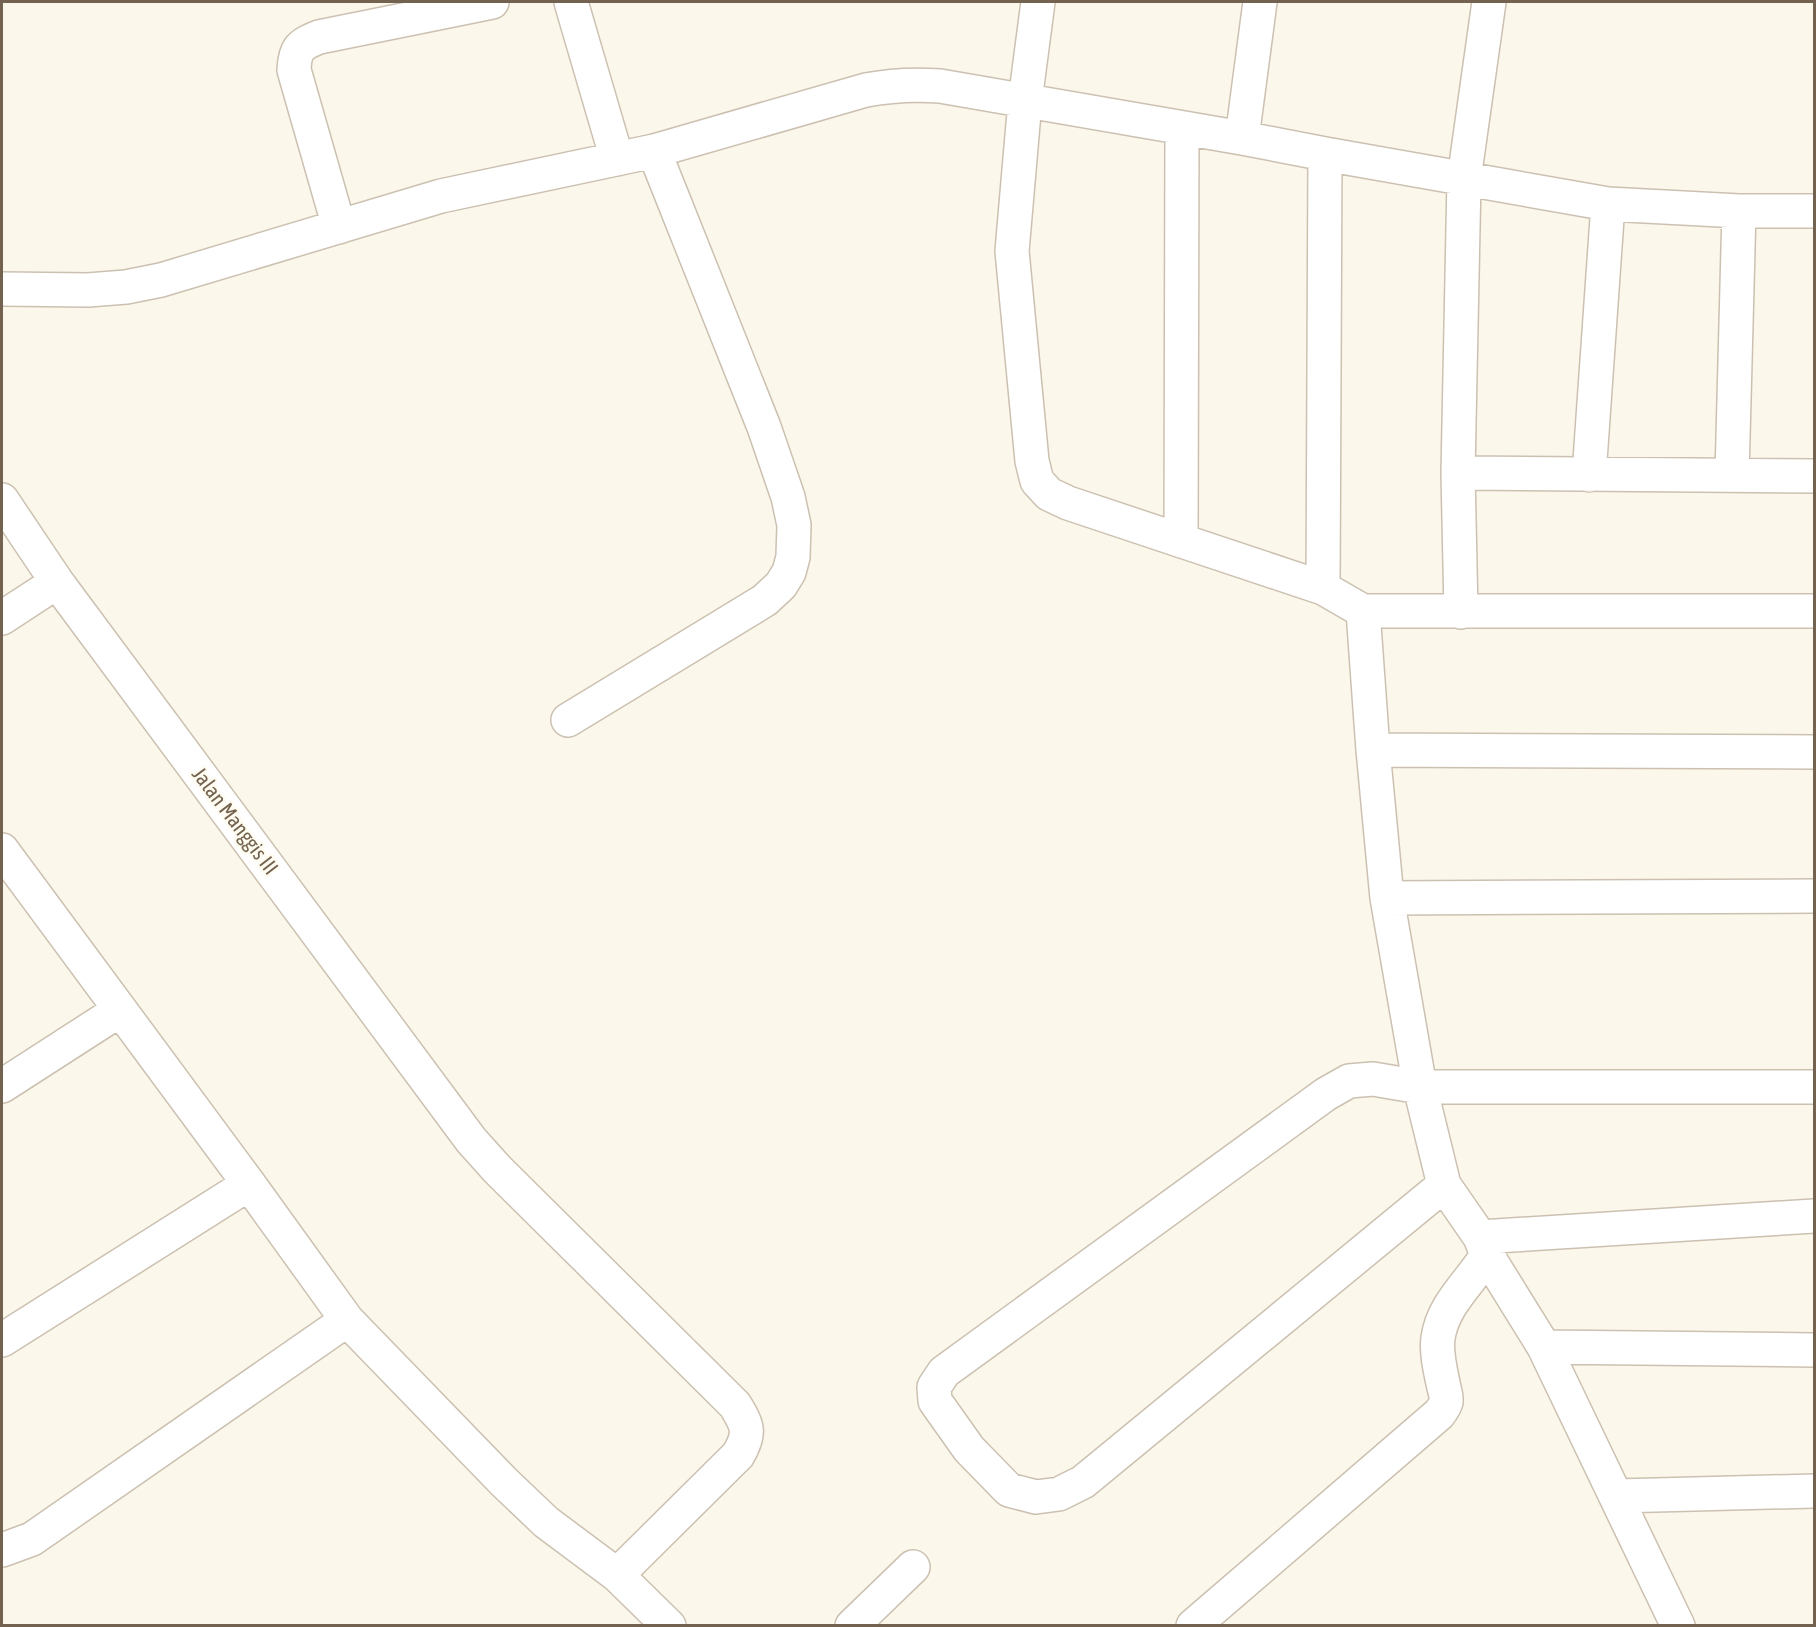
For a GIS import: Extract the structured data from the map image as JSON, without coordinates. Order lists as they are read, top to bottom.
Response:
{
  "streets": {
    "street": ["Jalan Manggis III"]
  }
}
